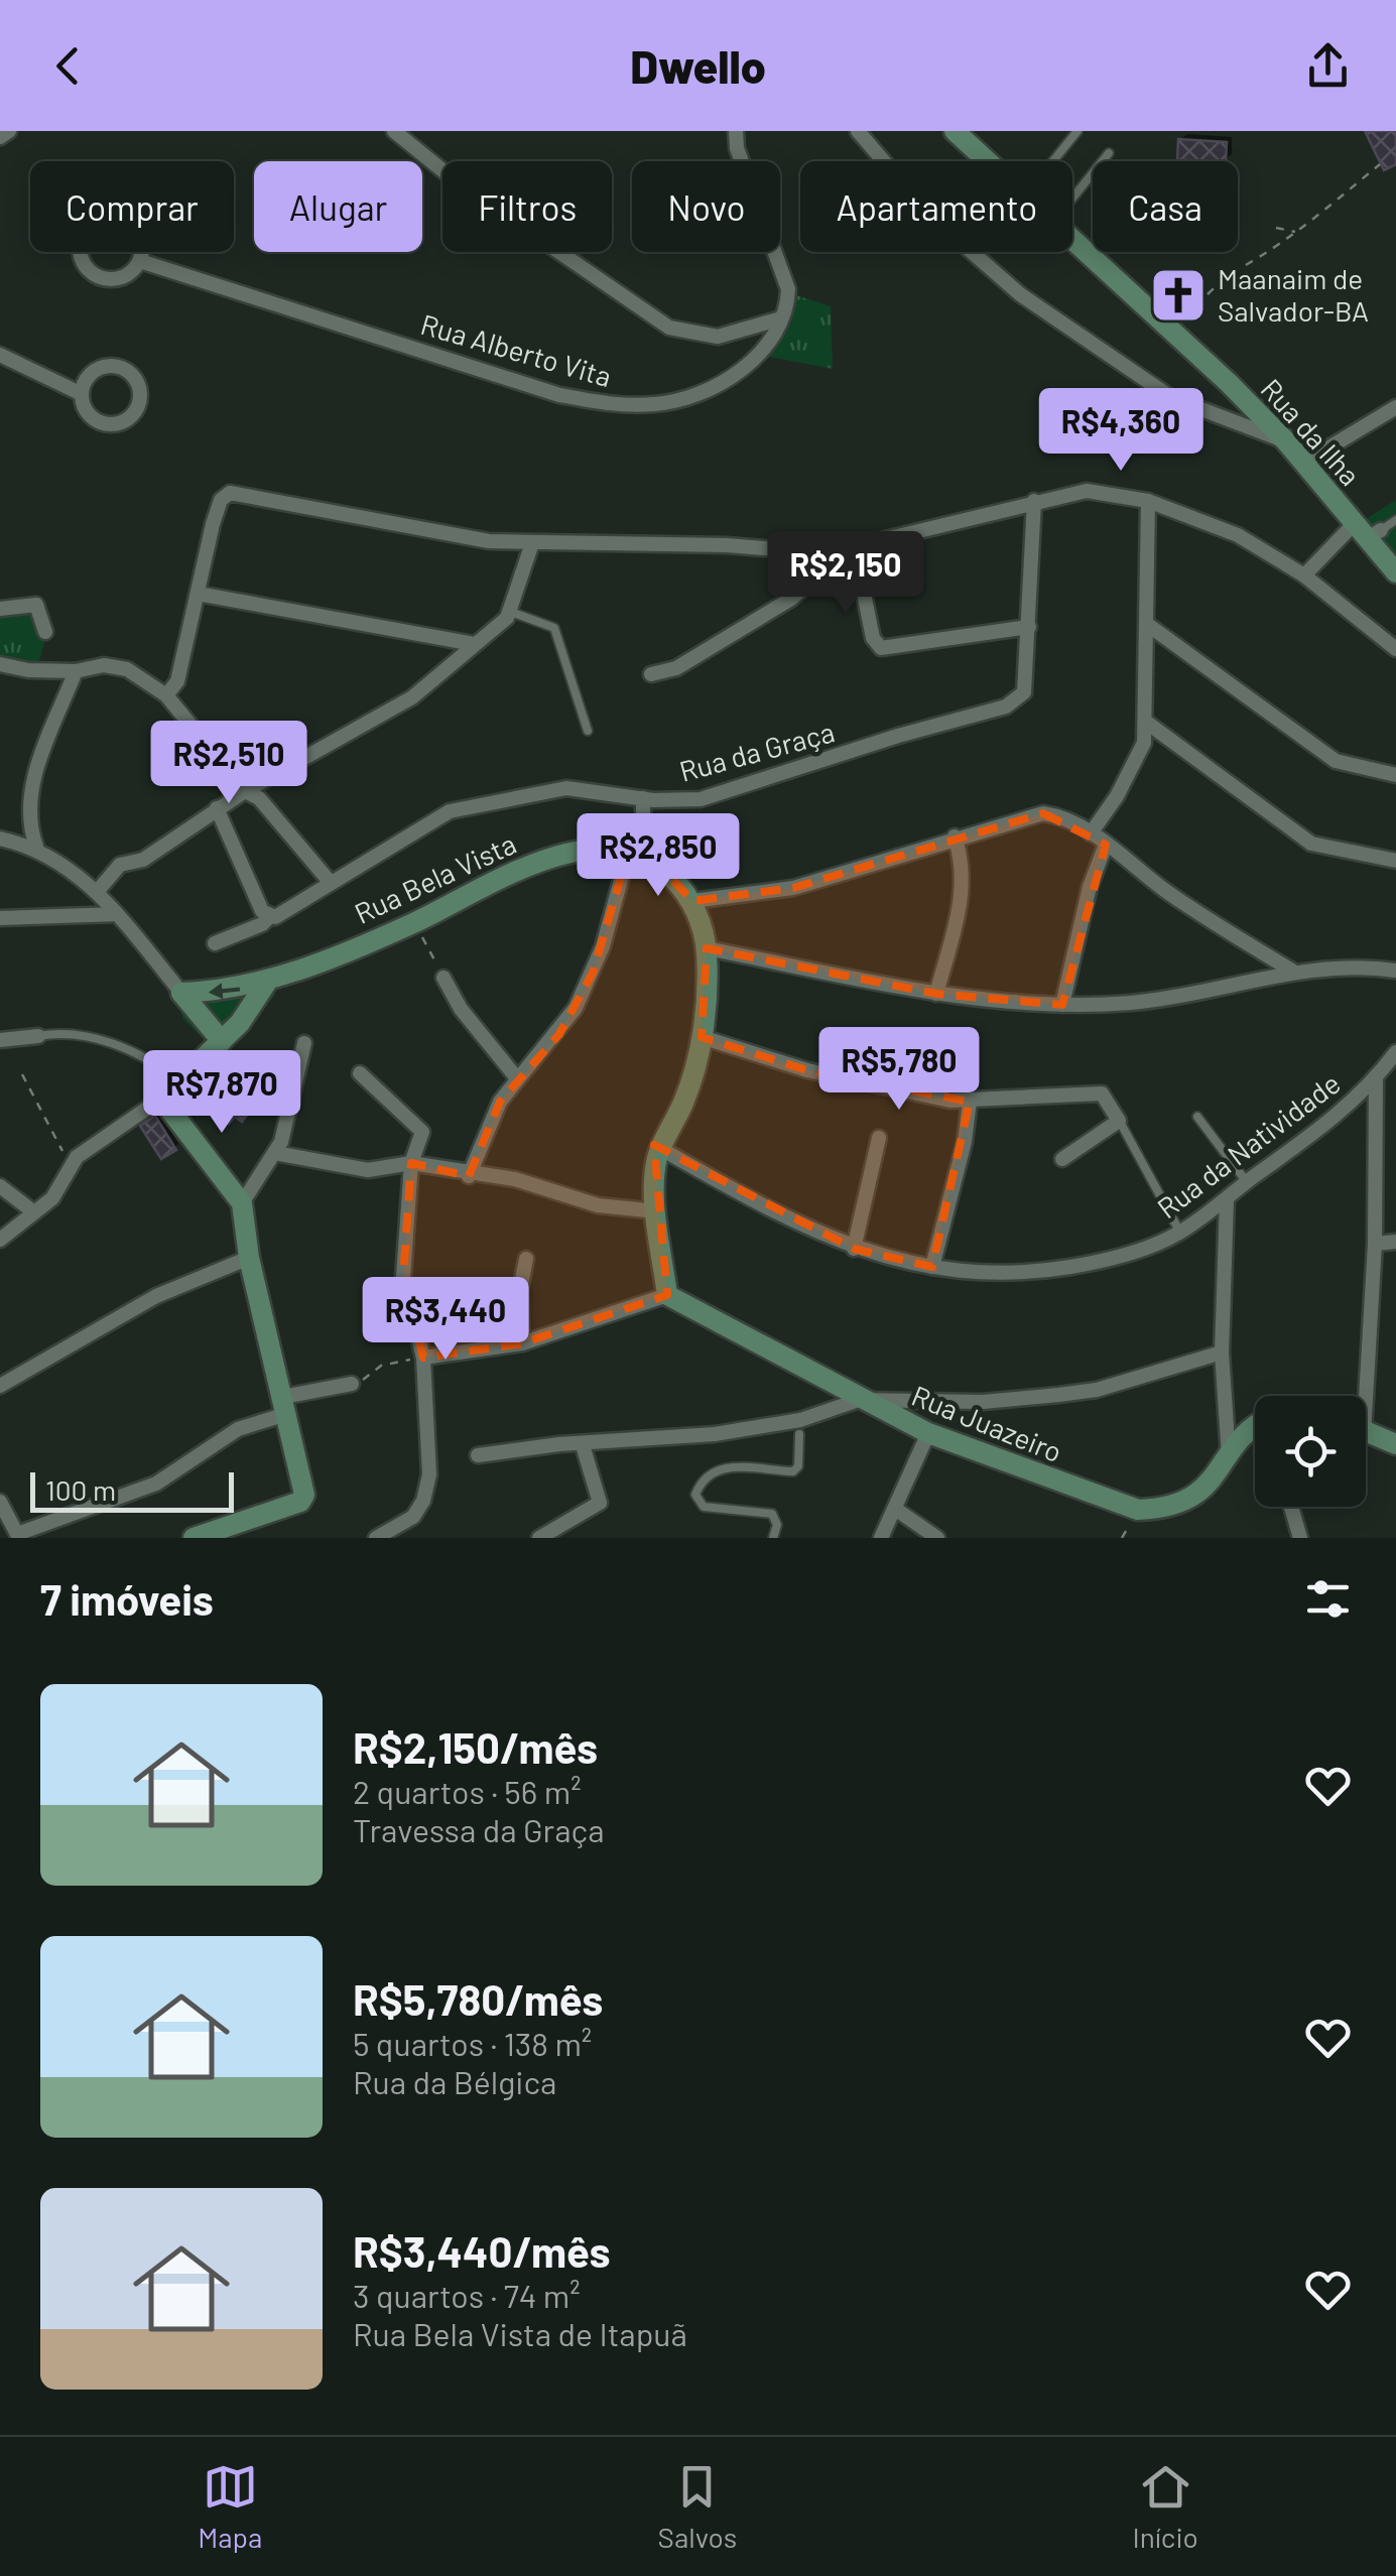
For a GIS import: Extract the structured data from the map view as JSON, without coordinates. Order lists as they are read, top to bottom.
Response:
{
  "streets": {
    "main road": ["Rua da Ilha", "Rua Bela Vista", "Rua Juazeiro"],
    "street": ["Rua Alberto Vita", "Rua da Graça", "Rua da Natividade"]
  },
  "places": {
    "church": ["Maanaim de Salvador-BA"]
  },
  "scale_bar": "100 m",
  "page": {
    "header": "Dwello",
    "chip": [
      "Comprar",
      "Alugar",
      "Filtros",
      "Novo",
      "Apartamento",
      "Casa"
    ],
    "price": [
      "R$4,360",
      "R$2,150",
      "R$2,510",
      "R$2,850",
      "R$5,780",
      "R$7,870",
      "R$3,440"
    ],
    "scale": "100 m",
    "heading": "7 imóveis",
    "list": [
      {
        "name": "R$2,150/mês",
        "note": "2 quartos · 56 m² · Travessa da Graça"
      },
      {
        "name": "R$5,780/mês",
        "note": "5 quartos · 138 m² · Rua da Bélgica"
      },
      {
        "name": "R$3,440/mês",
        "note": "3 quartos · 74 m² · Rua Bela Vista de Itapuã"
      }
    ],
    "tabs": ["Mapa", "Salvos", "Início"]
  }
}
